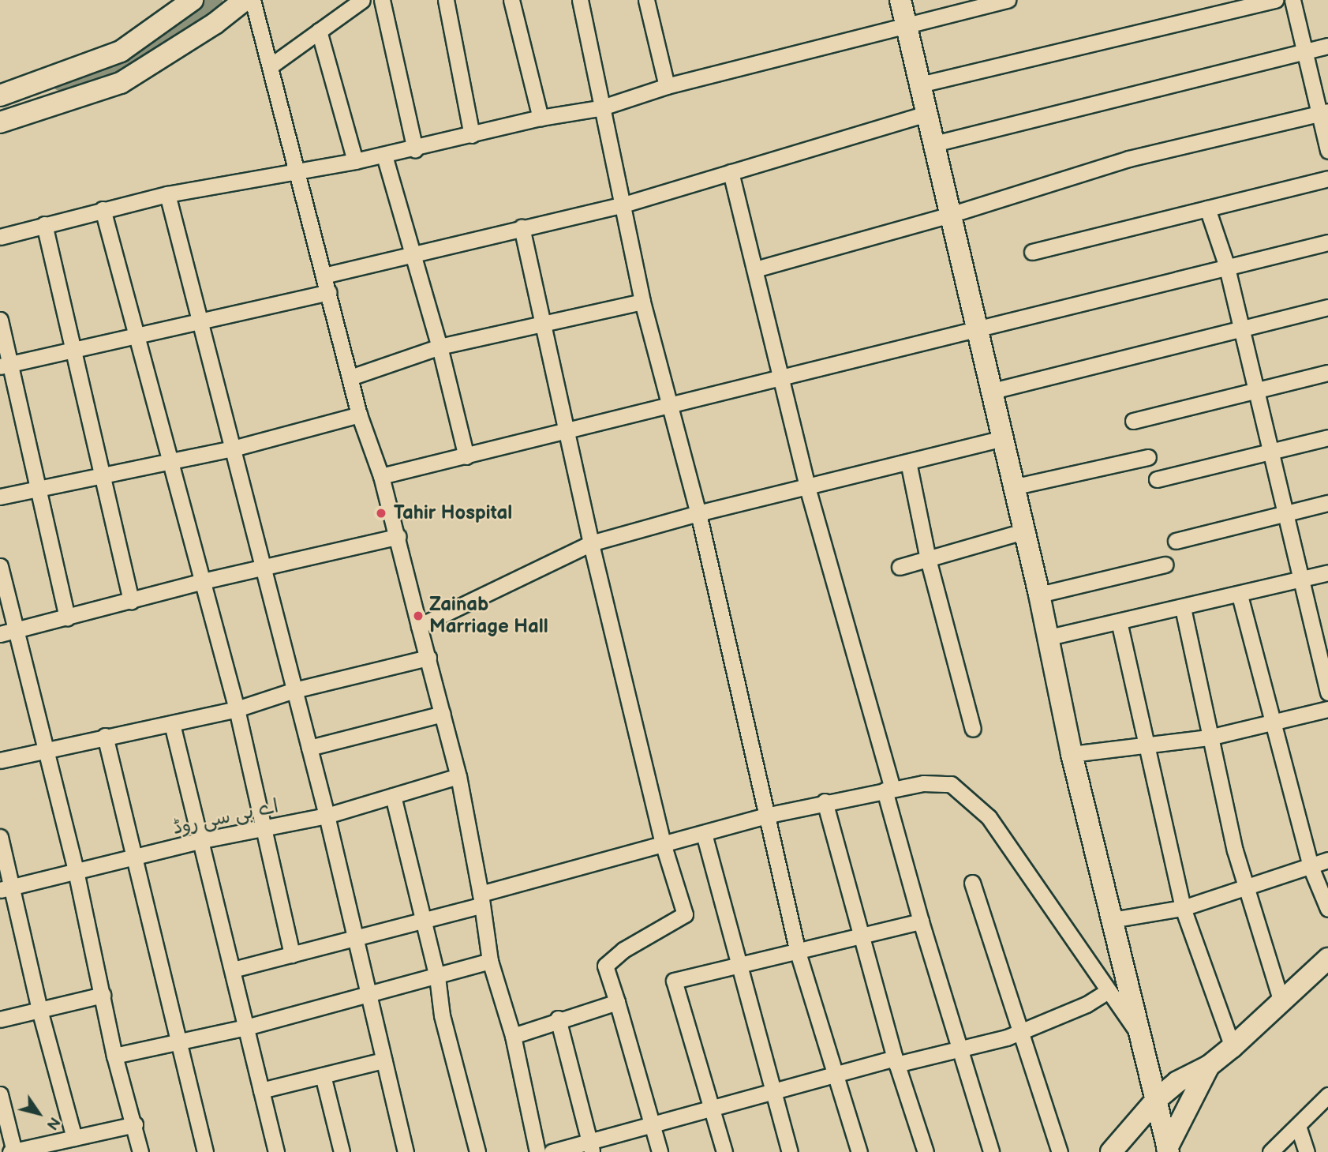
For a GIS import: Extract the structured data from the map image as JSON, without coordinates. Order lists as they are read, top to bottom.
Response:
{
  "streets": {
    "street": ["اے بی سی روڈ"]
  },
  "places": ["Tahir Hospital", "Zainab Marriage Hall"],
  "north": "bottom right"
}
